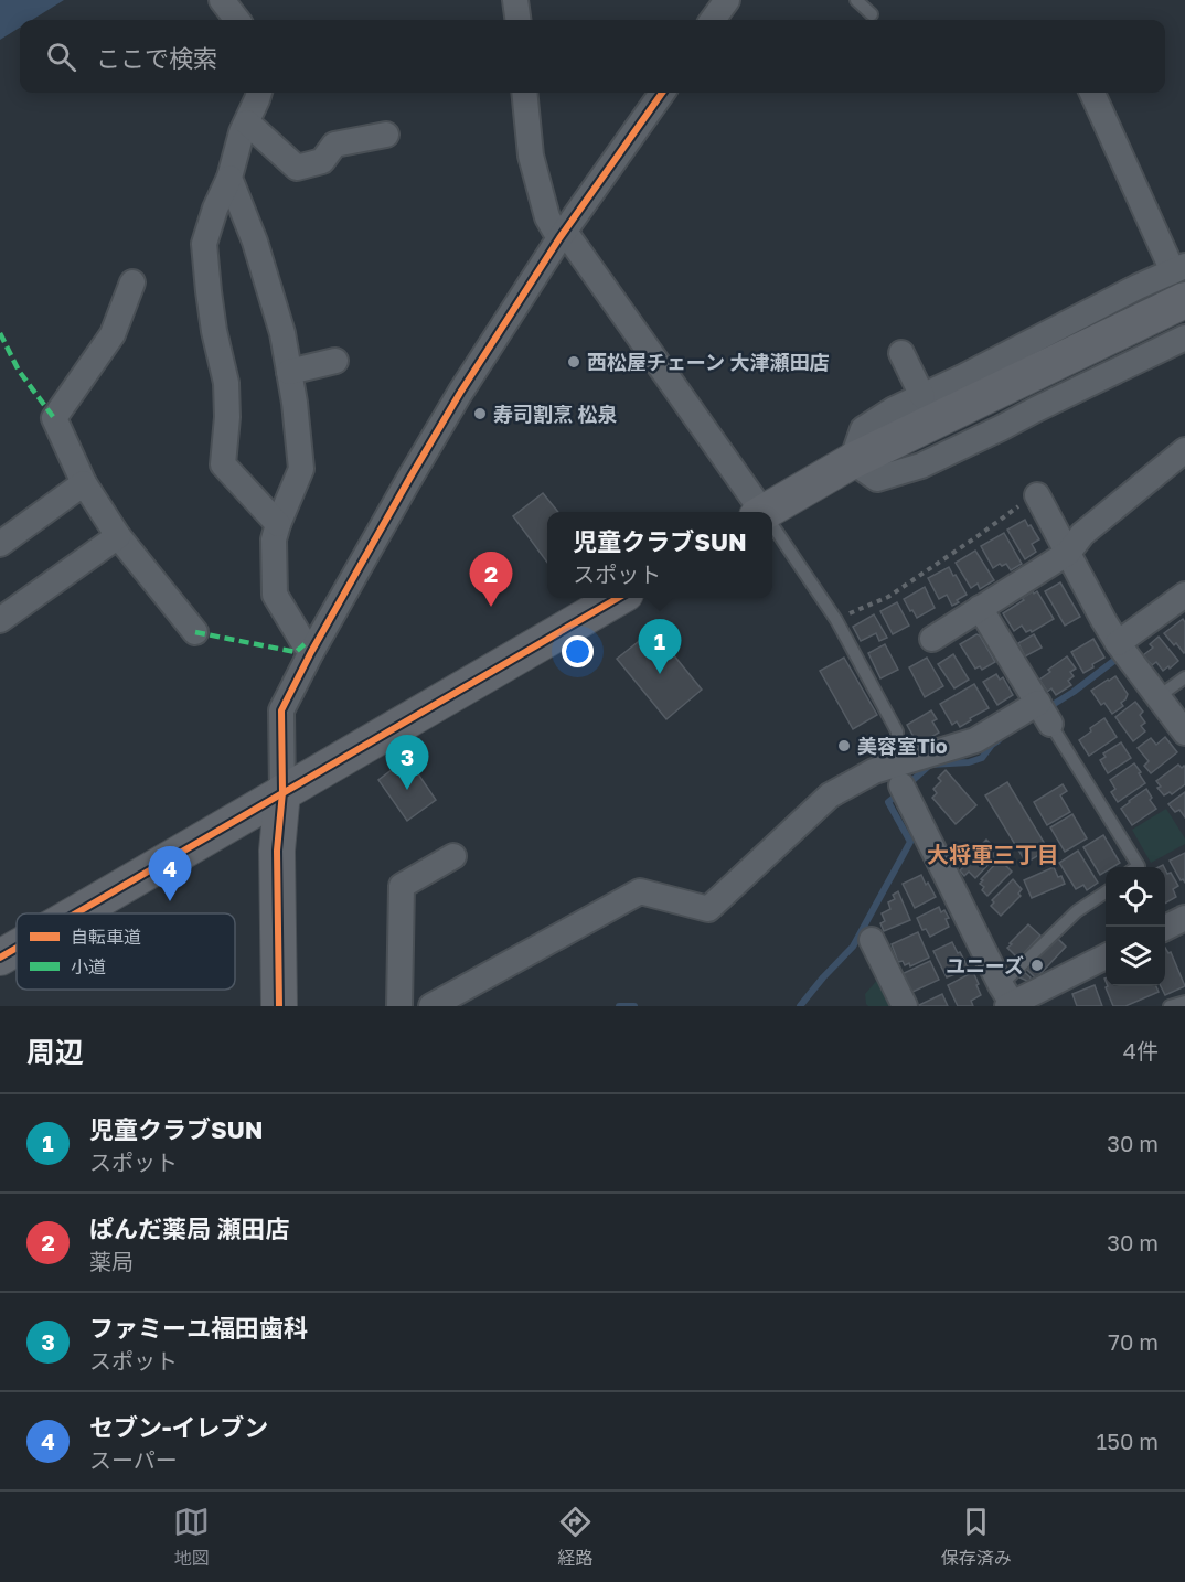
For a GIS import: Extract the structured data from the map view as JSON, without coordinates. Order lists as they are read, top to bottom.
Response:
{
  "districts": ["大将軍三丁目"],
  "places": [
    "西松屋チェーン 大津瀬田店",
    "寿司割烹 松泉",
    "美容室Tio",
    "ユニーズ"
  ],
  "legend": ["自転車道", "小道"],
  "page": {
    "search": "ここで検索",
    "popup": ["児童クラブSUN", "スポット"],
    "pins": [
      "2",
      "1",
      "3",
      "4"
    ],
    "heading": ["周辺", "4件"],
    "list": [
      {
        "mark": "1",
        "name": "児童クラブSUN",
        "note": "スポット",
        "value": "30 m"
      },
      {
        "mark": "2",
        "name": "ぱんだ薬局 瀬田店",
        "note": "薬局",
        "value": "30 m"
      },
      {
        "mark": "3",
        "name": "ファミーユ福田歯科",
        "note": "スポット",
        "value": "70 m"
      },
      {
        "mark": "4",
        "name": "セブン-イレブン",
        "note": "スーパー",
        "value": "150 m"
      }
    ],
    "nav": ["地図", "経路", "保存済み"]
  }
}
